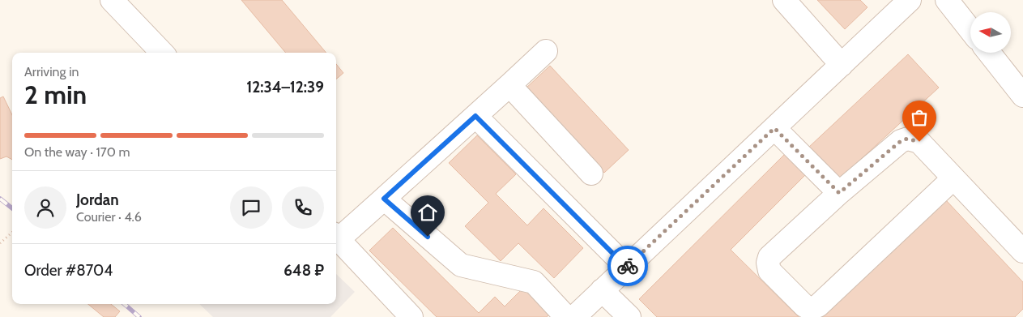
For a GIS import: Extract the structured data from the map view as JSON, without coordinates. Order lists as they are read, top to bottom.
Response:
{
  "north": "left",
  "page": {
    "heading": ["2 min", "Arriving in", "12:34–12:39"],
    "panel": [
      "Jordan",
      "Courier · 4.6",
      "Order #8704",
      "648 ₽"
    ],
    "bar": "On the way · 170 m"
  }
}
